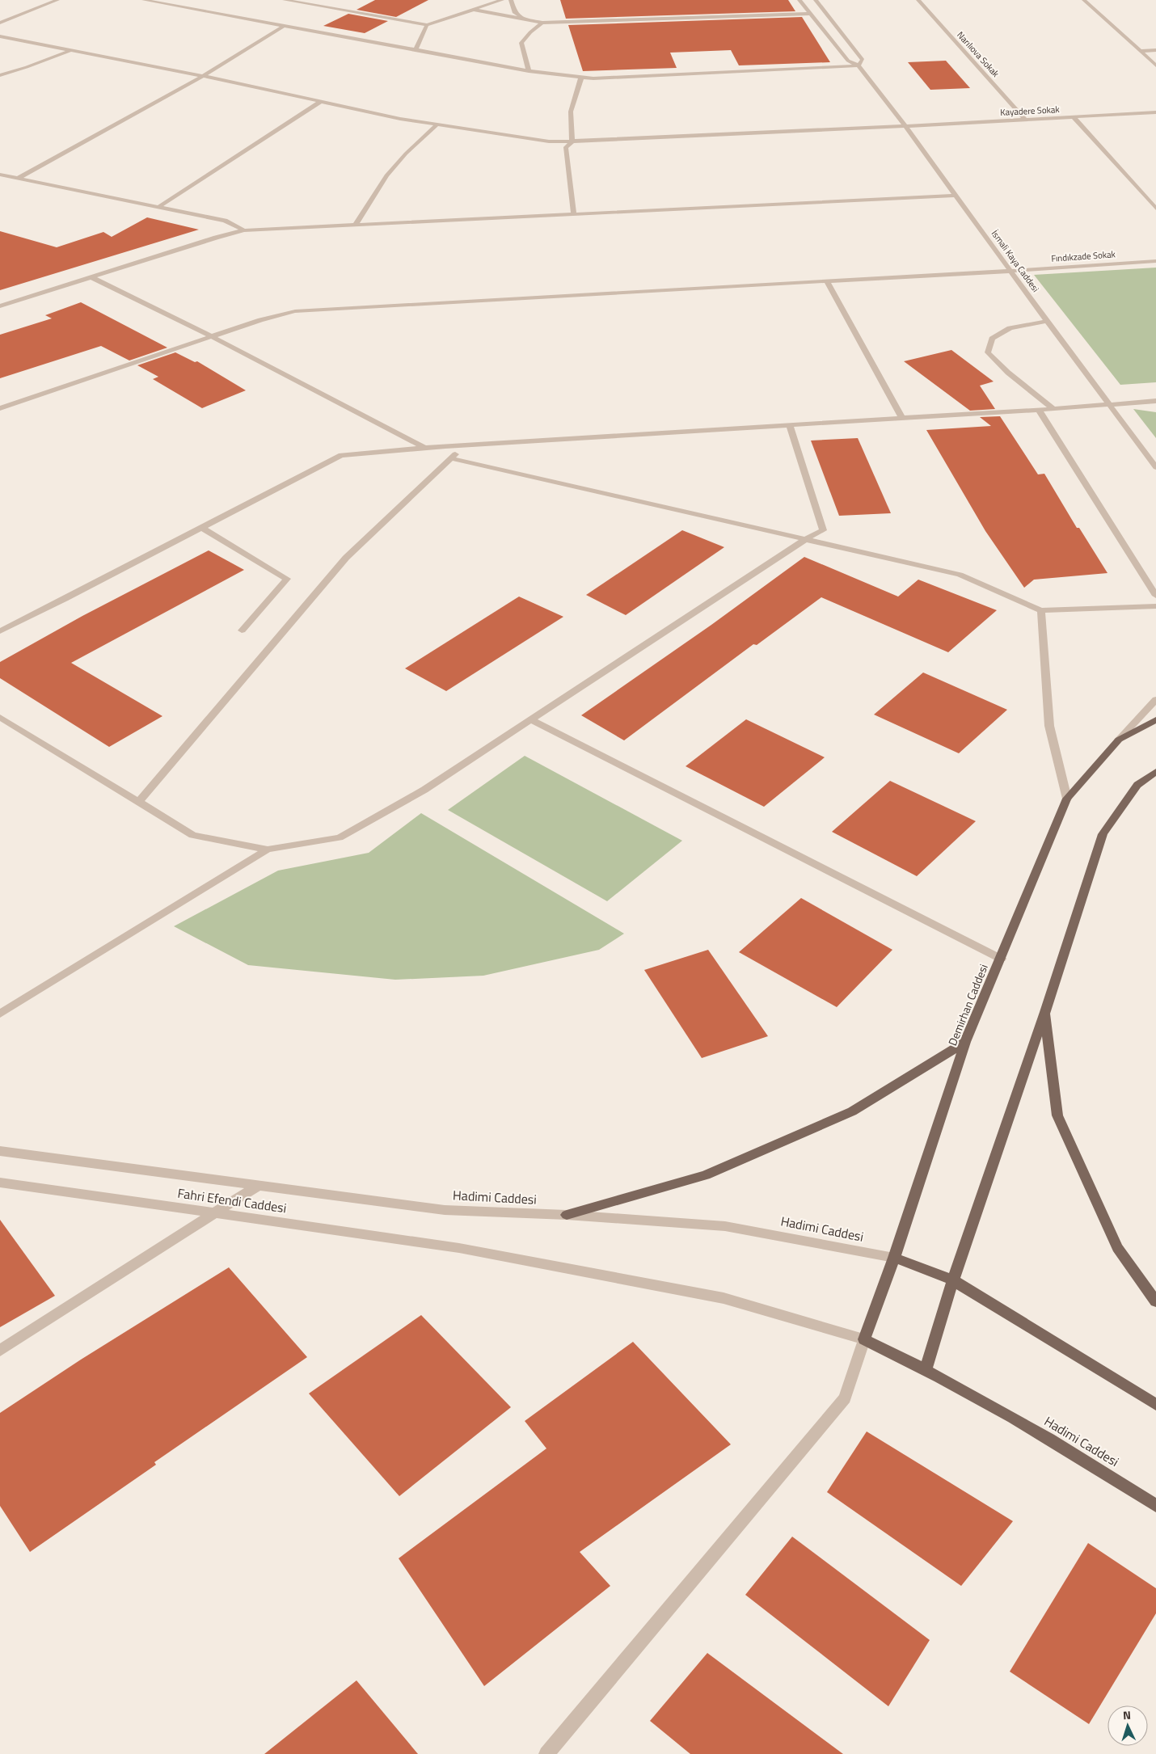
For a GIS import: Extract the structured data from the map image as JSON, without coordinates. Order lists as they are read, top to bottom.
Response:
{
  "streets": {
    "main road": ["Demirhan Caddesi", "Hadimi Caddesi"],
    "street": [
      "Narılıova Sokak",
      "Kayadere Sokak",
      "Fındıkzade Sokak",
      "İsmali Kaya Caddesi",
      "Fahri Efendi Caddesi"
    ]
  },
  "crossings": [
    ["Narılıova Sokak", "Kayadere Sokak"],
    ["Kayadere Sokak", "İsmali Kaya Caddesi"],
    ["Fındıkzade Sokak", "İsmali Kaya Caddesi"],
    ["Demirhan Caddesi", "Hadimi Caddesi"],
    ["Hadimi Caddesi", "Fahri Efendi Caddesi"]
  ],
  "north": "top"
}
